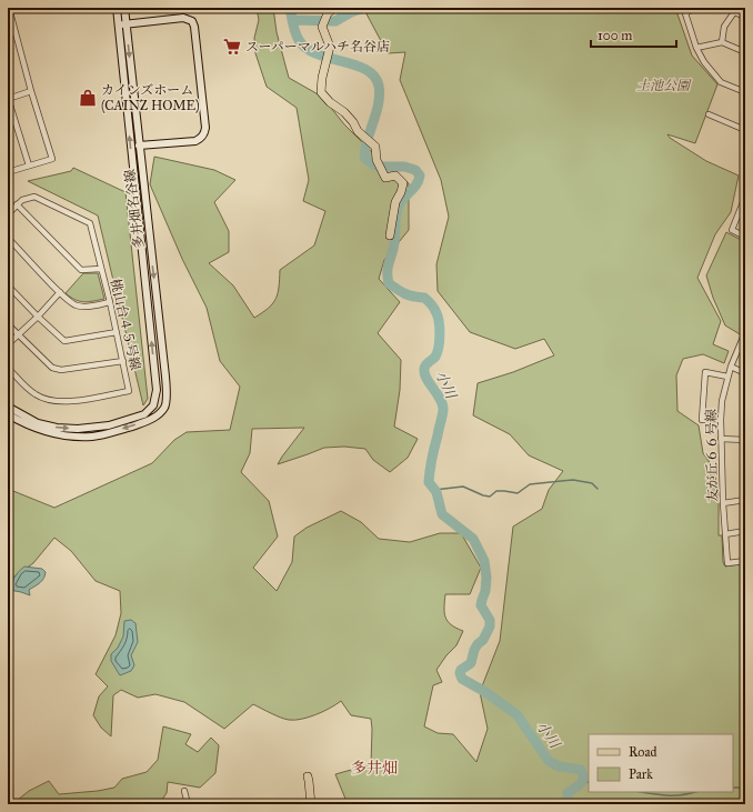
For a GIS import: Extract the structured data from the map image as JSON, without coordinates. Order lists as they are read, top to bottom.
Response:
{
  "streets": {
    "street": ["多井畑名谷線", "桃山台４５号線", "友が丘６６号線"]
  },
  "districts": ["多井畑"],
  "water": ["小川"],
  "parks": ["土池公園"],
  "places": {
    "supermarket": ["スーパーマルハチ名谷店"],
    "shop": ["カインズホーム (CAINZ HOME)"]
  },
  "legend": ["Road", "Park"],
  "scale_bar": "100 m"
}
